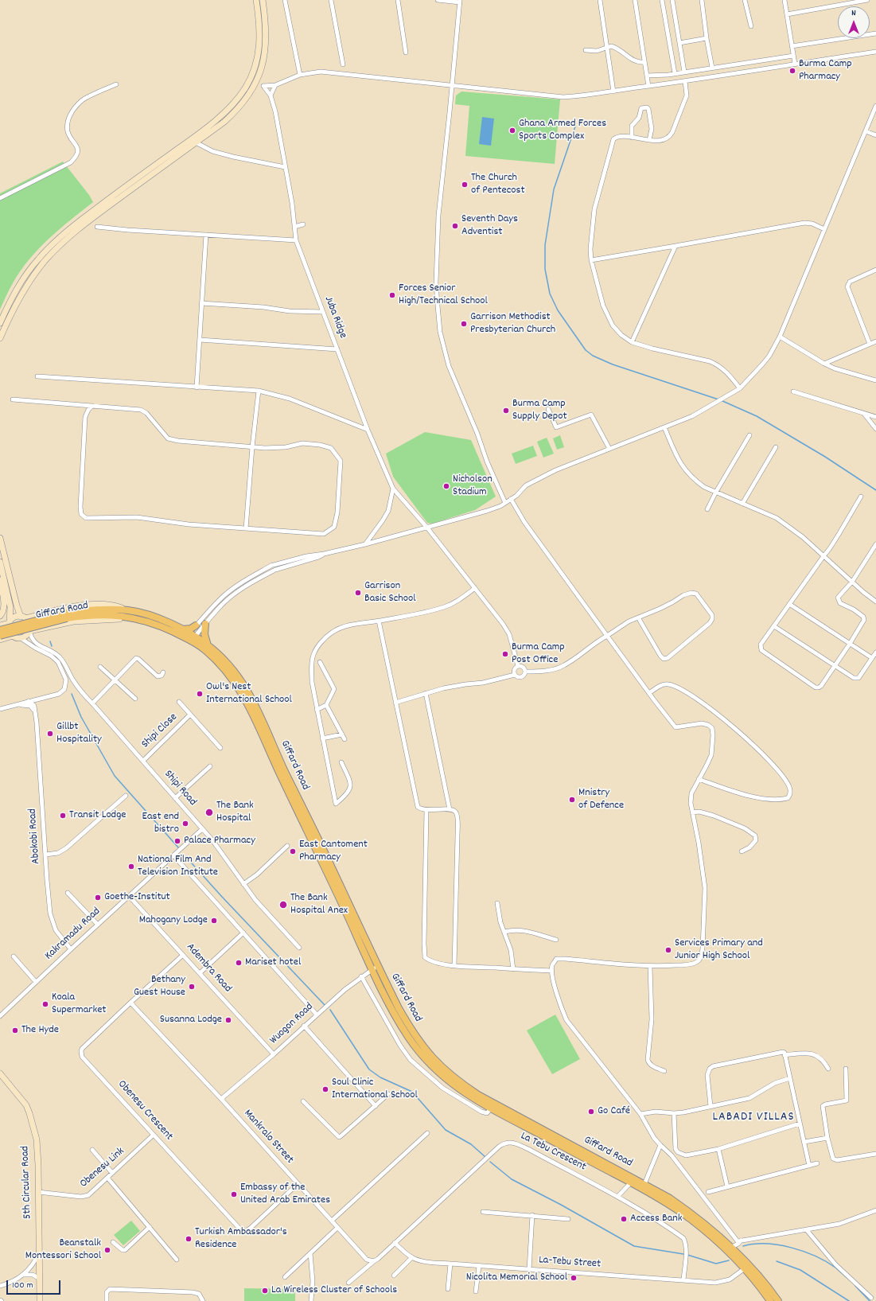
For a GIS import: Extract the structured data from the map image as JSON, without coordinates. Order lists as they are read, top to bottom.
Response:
{
  "streets": {
    "main road": ["Giffard Road", "5th Circular Road"],
    "street": [
      "Juba Ridge",
      "Shipi Close",
      "Shipi Road",
      "Abokobi Road",
      "Kakramadu Road",
      "Adembra Road",
      "Wuogon Road",
      "Obenesu Crescent",
      "Mankralo Street",
      "La Tebu Crescent",
      "Obenesu Link",
      "La-Tebu Street"
    ]
  },
  "crossings": [
    ["Giffard Road", "Shipi Road"],
    ["Giffard Road", "Wuogon Road"],
    ["Giffard Road", "La-Tebu Street"],
    ["Shipi Close", "Shipi Road"],
    ["Shipi Road", "Kakramadu Road"],
    ["Abokobi Road", "Kakramadu Road"],
    ["Kakramadu Road", "Adembra Road"],
    ["Adembra Road", "Wuogon Road"],
    ["Adembra Road", "Obenesu Crescent"],
    ["Wuogon Road", "Mankralo Street"],
    ["Obenesu Crescent", "Mankralo Street"],
    ["Obenesu Crescent", "Obenesu Link"],
    ["La Tebu Crescent", "La-Tebu Street"],
    ["Obenesu Link", "5th Circular Road"]
  ],
  "districts": ["LABADI VILLAS"],
  "places": [
    "Burma Camp Pharmacy",
    "Ghana Armed Forces Sports Complex",
    "The Church of Pentecost",
    "Seventh Days Adventist",
    "Forces Senior High/Technical School",
    "Garrison Methodist Presbyterian Church",
    "Burma Camp Supply Depot",
    "Nicholson Stadium",
    "Garrison Basic School",
    "Burma Camp Post Office",
    "Owl's Nest International School",
    "Gillbt Hospitality",
    "Mnistry of Defence",
    "The Bank Hospital",
    "Transit Lodge",
    "East end bistro",
    "Palace Pharmacy",
    "East Cantoment Pharmacy",
    "National Film And Television Institute",
    "Goethe-Institut",
    "The Bank Hospital Anex",
    "Mahogany Lodge",
    "Services Primary and Junior High School",
    "Mariset hotel",
    "Bethany Guest House",
    "Koala Supermarket",
    "Susanna Lodge",
    "The Hyde",
    "Soul Clinic International School",
    "Go Café",
    "Embassy of the United Arab Emirates",
    "Access Bank",
    "Turkish Ambassador's Residence",
    "Beanstalk Montessori School",
    "Nicolita Memorial School",
    "La Wireless Cluster of Schools"
  ],
  "scale_bar": "100 m",
  "north": "top"
}
